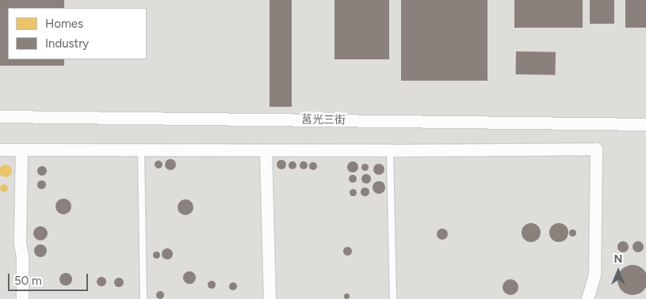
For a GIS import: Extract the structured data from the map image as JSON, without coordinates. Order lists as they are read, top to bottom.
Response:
{
  "streets": {
    "street": ["莒光三街"]
  },
  "legend": ["Homes", "Industry"],
  "scale_bar": "50 m",
  "north": "top"
}
